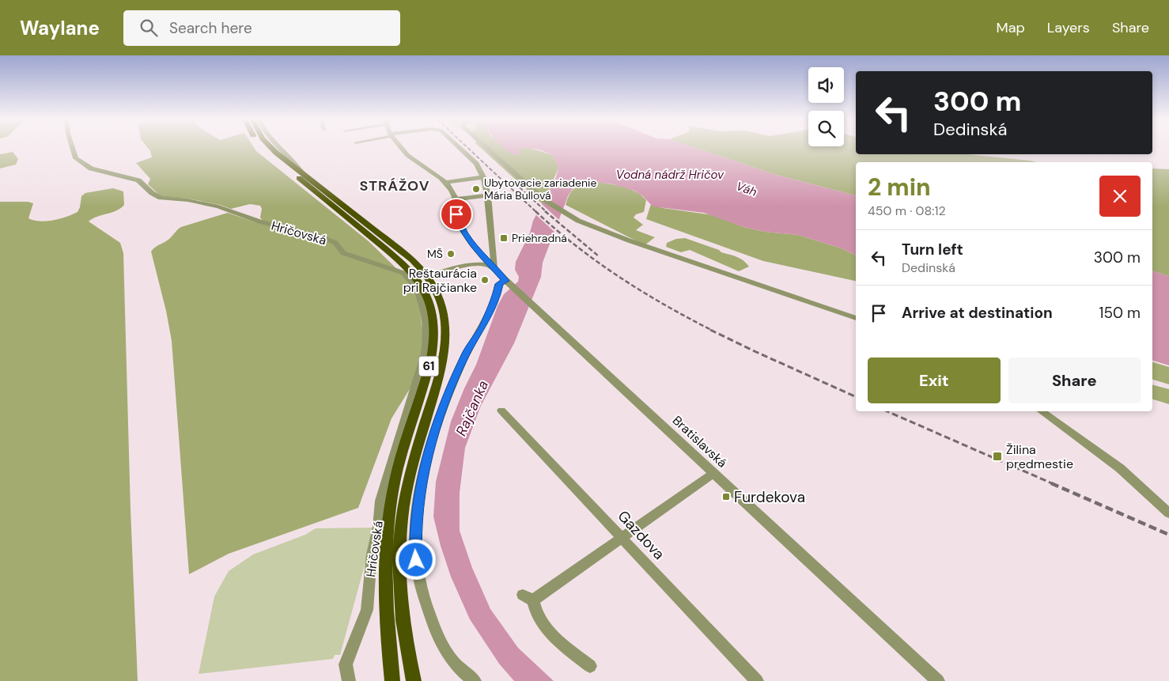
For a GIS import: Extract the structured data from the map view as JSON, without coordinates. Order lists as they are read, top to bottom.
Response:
{
  "streets": {
    "main road": ["Hričovská", "61"],
    "street": ["Bratislavská", "Gazdova"]
  },
  "districts": ["STRÁŽOV"],
  "water": ["Vodná nádrž Hričov", "Váh", "Rajčanka"],
  "places": {
    "other": ["Ubytovacie zariadenie Mária Bullová", "MŠ", "Reštaurácia pri Rajčianke"],
    "transit": ["Priehradná", "Žilina predmestie", "Furdekova"]
  },
  "page": {
    "header": "Waylane",
    "search": "Search here",
    "nav": ["Map", "Layers", "Share"],
    "turn": ["300 m", "Dedinská"],
    "heading": ["2 min", "450 m · 08:12"],
    "list": [
      {
        "name": "Turn left",
        "note": "Dedinská",
        "value": "300 m"
      },
      {
        "name": "Arrive at destination",
        "value": "150 m"
      }
    ],
    "buttons": ["Exit", "Share"]
  }
}
